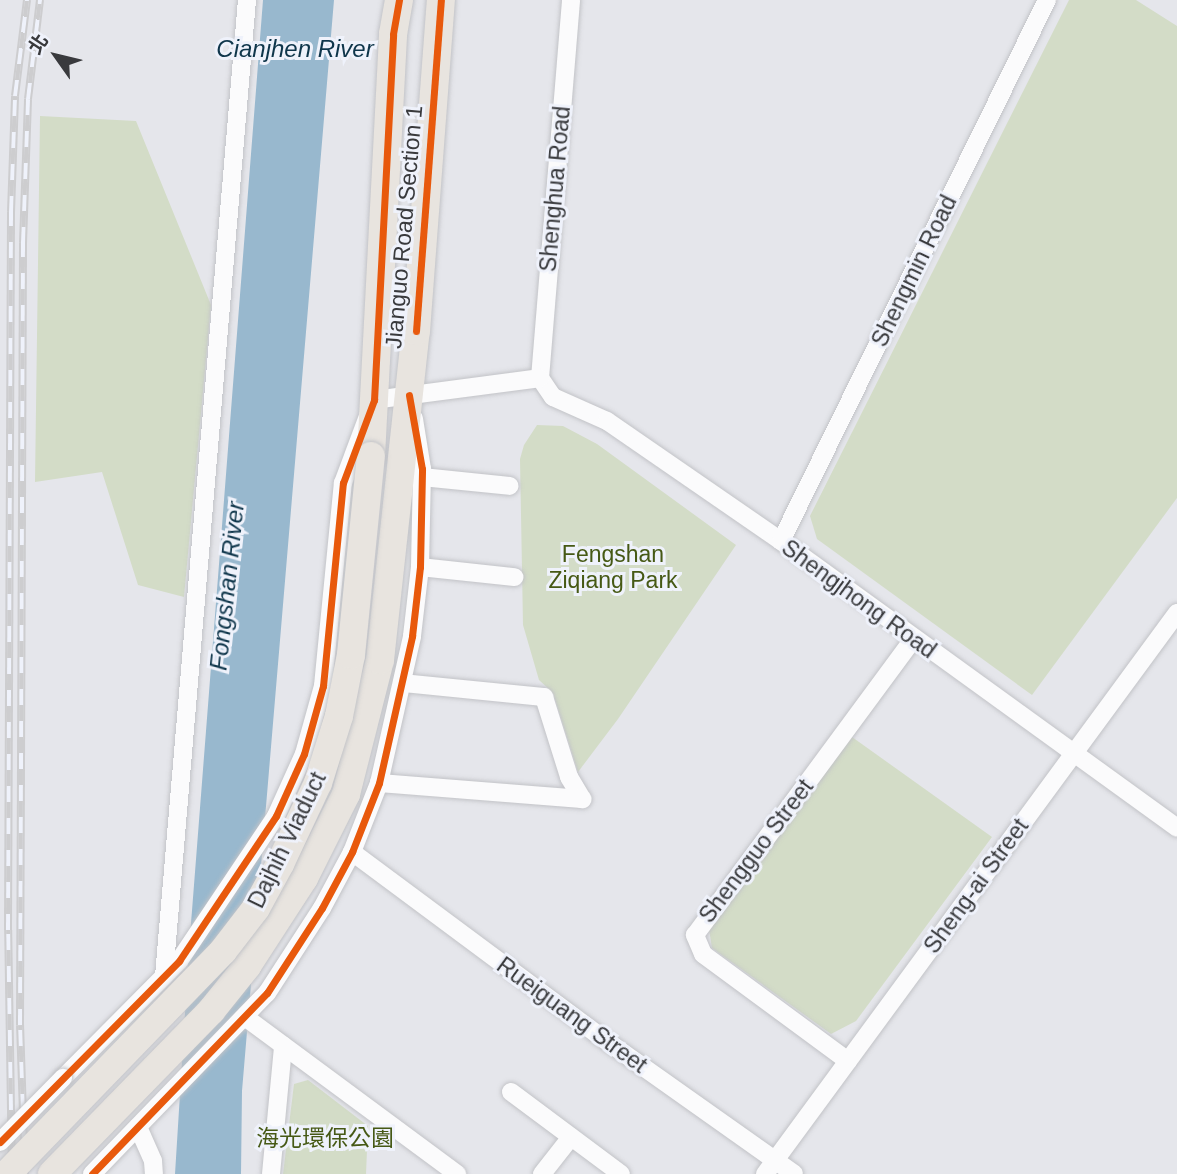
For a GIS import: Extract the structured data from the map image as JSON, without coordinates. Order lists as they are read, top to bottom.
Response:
{
  "streets": {
    "main road": ["Jianguo Road Section 1", "Dajhih Viaduct"],
    "street": [
      "Shenghua Road",
      "Shengmin Road",
      "Shengjhong Road",
      "Shengguo Street",
      "Sheng-ai Street",
      "Rueiguang Street"
    ]
  },
  "crossings": [
    ["Shenghua Road", "Shengjhong Road"],
    ["Jianguo Road Section 1", "Dajhih Viaduct"],
    ["Shengmin Road", "Shengjhong Road"],
    ["Shengjhong Road", "Shengguo Street"],
    ["Shengjhong Road", "Sheng-ai Street"],
    ["Shengguo Street", "Sheng-ai Street"],
    ["Sheng-ai Street", "Rueiguang Street"]
  ],
  "water": ["Cianjhen River", "Fongshan River"],
  "parks": ["Fengshan Ziqiang Park", "海光環保公園"],
  "north": "top left"
}
